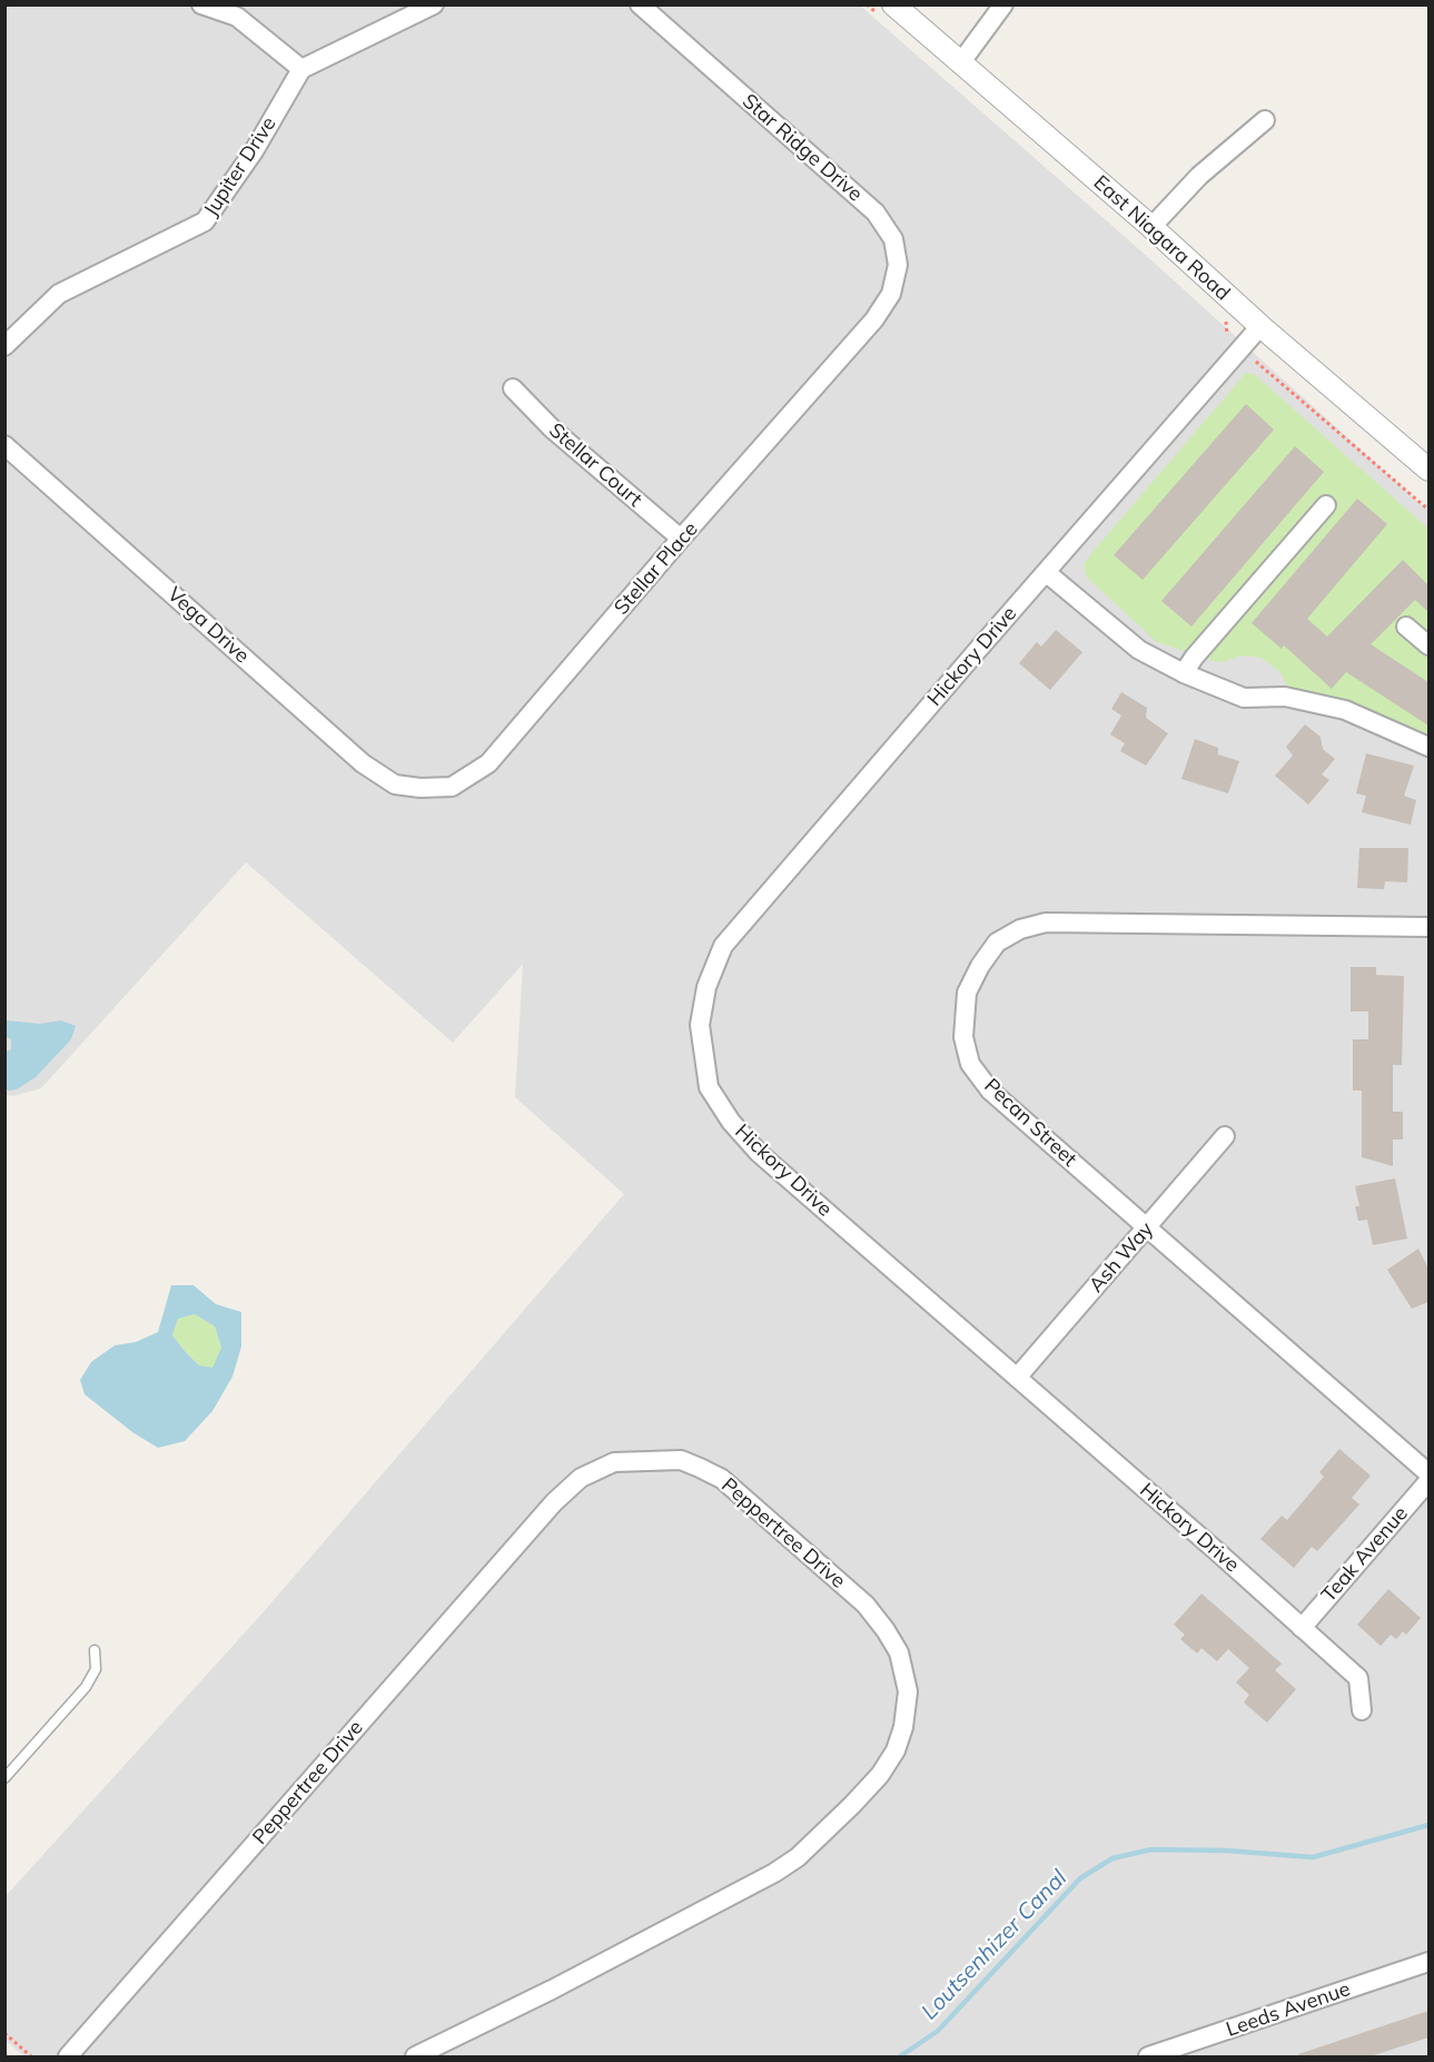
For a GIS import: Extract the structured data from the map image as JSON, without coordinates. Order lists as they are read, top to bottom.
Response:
{
  "streets": {
    "street": [
      "Star Ridge Drive",
      "Jupiter Drive",
      "East Niagara Road",
      "Stellar Court",
      "Stellar Place",
      "Vega Drive",
      "Hickory Drive",
      "Pecan Street",
      "Ash Way",
      "Peppertree Drive",
      "Teak Avenue",
      "Leeds Avenue"
    ]
  },
  "crossings": [
    ["Star Ridge Drive", "Stellar Place"],
    ["East Niagara Road", "Hickory Drive"],
    ["Stellar Court", "Stellar Place"],
    ["Stellar Place", "Vega Drive"],
    ["Hickory Drive", "Ash Way"],
    ["Hickory Drive", "Teak Avenue"],
    ["Pecan Street", "Ash Way"]
  ],
  "water": ["Loutsenhizer Canal"]
}
